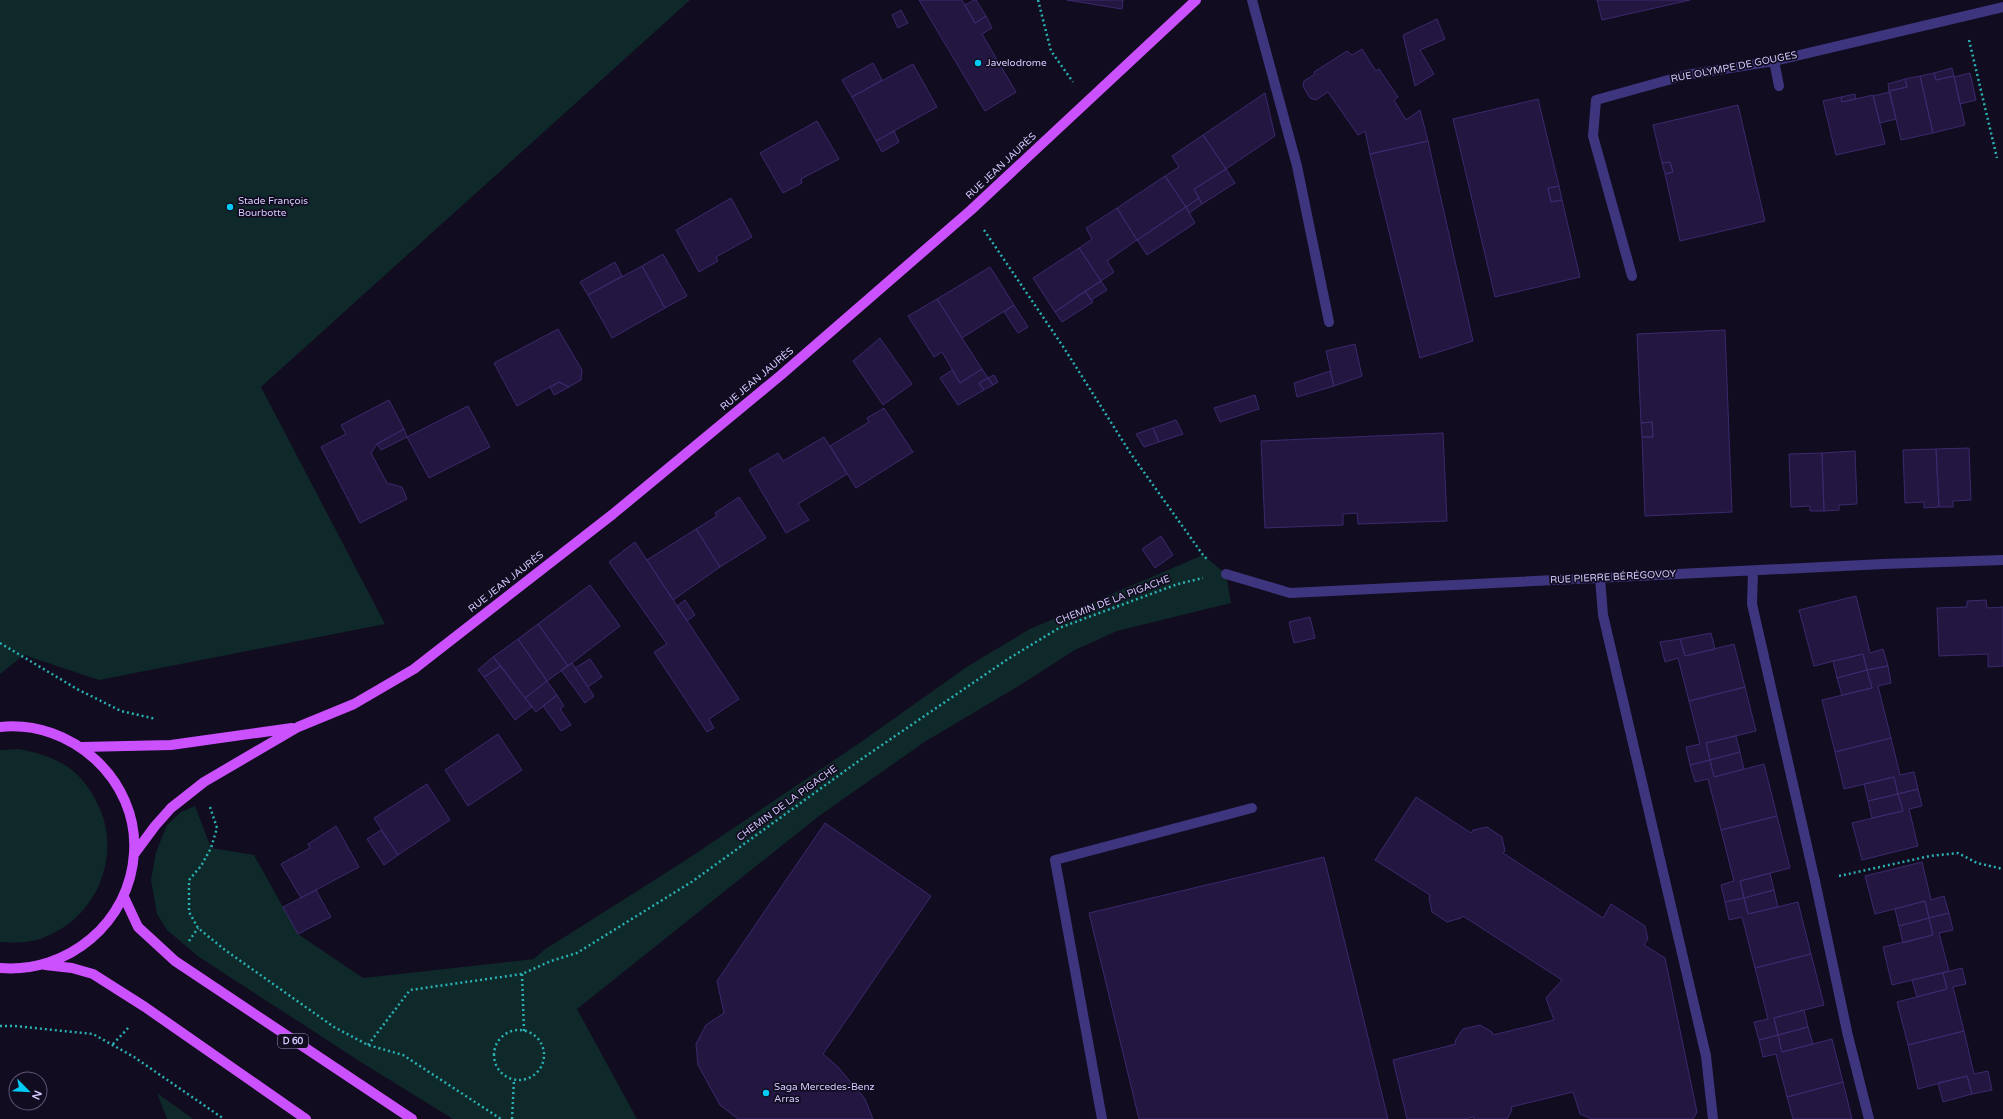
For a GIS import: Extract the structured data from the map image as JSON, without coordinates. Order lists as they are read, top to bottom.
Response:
{
  "streets": {
    "main road": ["RUE JEAN JAURÈS", "D 60"],
    "street": ["RUE OLYMPE DE GOUGES", "RUE PIERRE BÉRÉGOVOY"],
    "path": ["CHEMIN DE LA PIGACHE"]
  },
  "crossings": [
    ["RUE PIERRE BÉRÉGOVOY", "CHEMIN DE LA PIGACHE"]
  ],
  "places": ["Javelodrome", "Stade François Bourbotte", "Saga Mercedes-Benz Arras"],
  "north": "bottom right"
}
